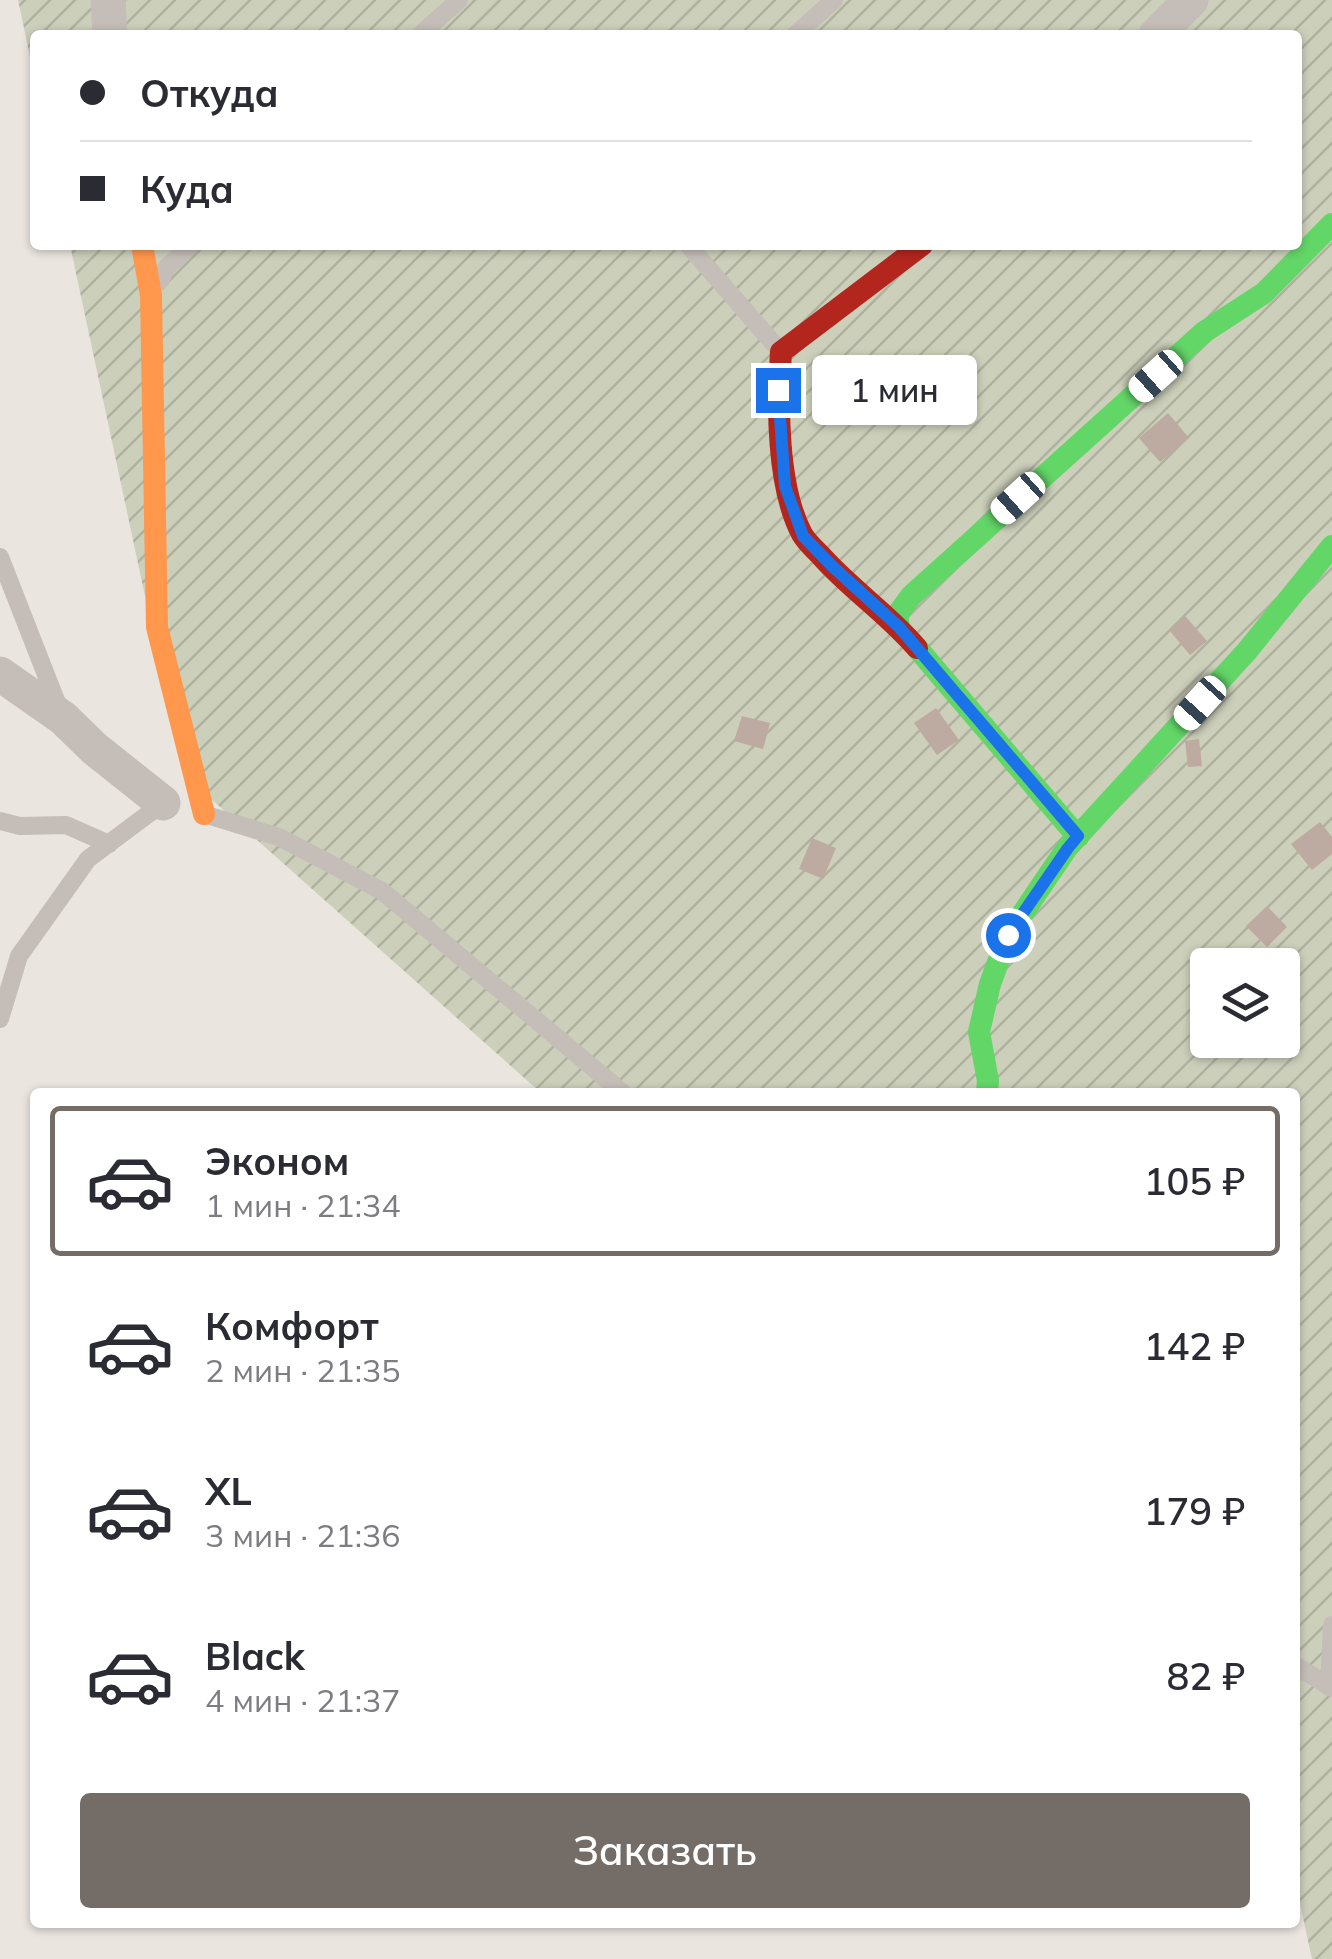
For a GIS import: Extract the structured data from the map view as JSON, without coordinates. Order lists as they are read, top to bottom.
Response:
{
  "page": {
    "banner": ["Откуда", "Куда"],
    "bubble": "1 мин",
    "list": [
      {
        "name": "Эконом",
        "note": "1 мин · 21:34",
        "value": "105 ₽"
      },
      {
        "name": "Комфорт",
        "note": "2 мин · 21:35",
        "value": "142 ₽"
      },
      {
        "name": "XL",
        "note": "3 мин · 21:36",
        "value": "179 ₽"
      },
      {
        "name": "Black",
        "note": "4 мин · 21:37",
        "value": "82 ₽"
      }
    ],
    "buttons": "Заказать"
  }
}
